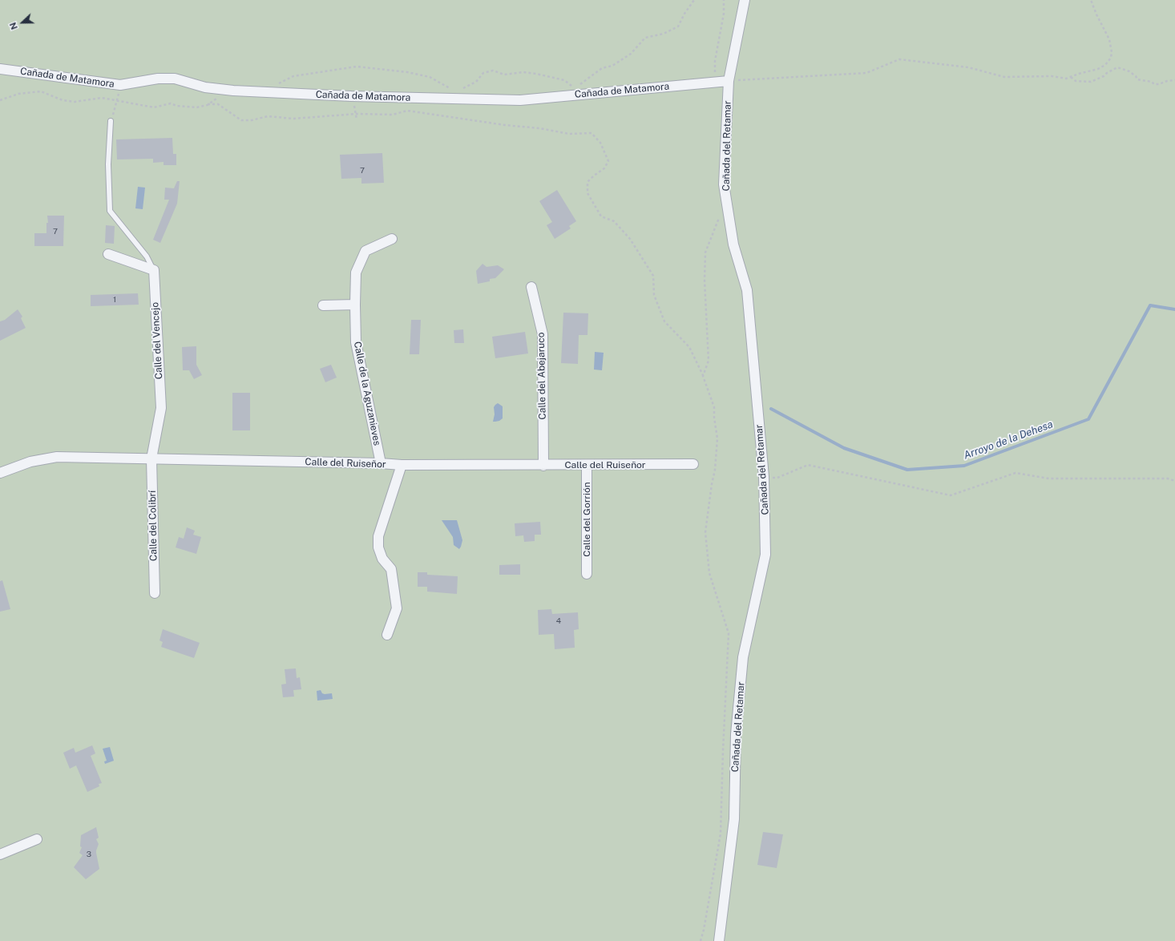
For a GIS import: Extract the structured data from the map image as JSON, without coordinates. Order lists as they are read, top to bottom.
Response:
{
  "streets": {
    "street": [
      "Cañada de Matamora",
      "Cañada del Retamar",
      "Calle del Vencejo",
      "Calle del Abejaruco",
      "Calle de la Aguzanieves",
      "Calle del Ruiseñor",
      "Calle del Gorrión",
      "Calle del Colibrí"
    ]
  },
  "crossings": [
    ["Cañada de Matamora", "Cañada del Retamar"],
    ["Calle del Vencejo", "Calle del Ruiseñor"],
    ["Calle del Vencejo", "Calle del Colibrí"],
    ["Calle del Abejaruco", "Calle del Ruiseñor"],
    ["Calle de la Aguzanieves", "Calle del Ruiseñor"],
    ["Calle del Ruiseñor", "Calle del Gorrión"],
    ["Calle del Ruiseñor", "Calle del Colibrí"]
  ],
  "water": ["Arroyo de la Dehesa"],
  "house_numbers": [
    "7",
    "7",
    "1",
    "4",
    "3"
  ],
  "north": "left"
}
